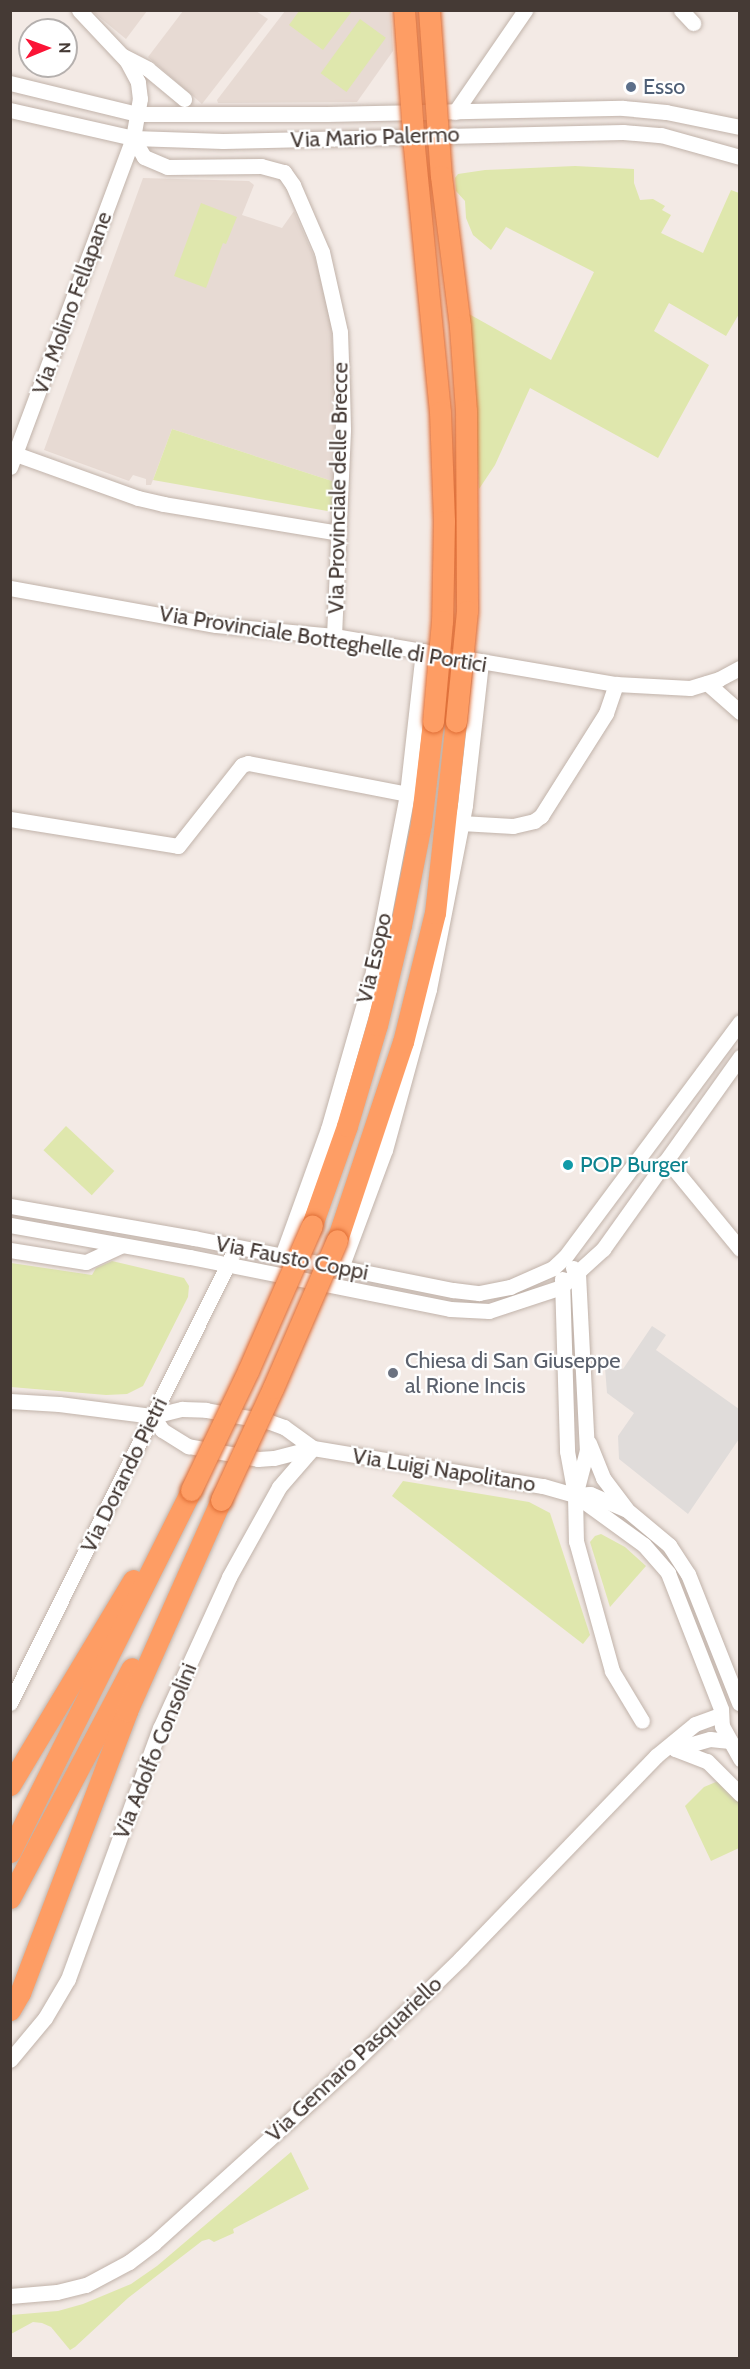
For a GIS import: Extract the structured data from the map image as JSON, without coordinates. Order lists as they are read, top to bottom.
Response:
{
  "streets": {
    "street": [
      "Via Mario Palermo",
      "Via Molino Fellapane",
      "Via Provinciale delle Brecce",
      "Via Provinciale Botteghelle di Portici",
      "Via Esopo",
      "Via Fausto Coppi",
      "Via Luigi Napolitano",
      "Via Dorando Pietri",
      "Via Adolfo Consolini",
      "Via Gennaro Pasquariello"
    ]
  },
  "crossings": [
    ["Via Mario Palermo", "Via Molino Fellapane"],
    ["Via Mario Palermo", "Via Provinciale delle Brecce"],
    ["Via Molino Fellapane", "Via Provinciale delle Brecce"],
    ["Via Provinciale delle Brecce", "Via Provinciale Botteghelle di Portici"],
    ["Via Provinciale Botteghelle di Portici", "Via Esopo"],
    ["Via Esopo", "Via Fausto Coppi"],
    ["Via Fausto Coppi", "Via Dorando Pietri"],
    ["Via Luigi Napolitano", "Via Dorando Pietri"],
    ["Via Luigi Napolitano", "Via Adolfo Consolini"]
  ],
  "places": ["Esso", "POP Burger", "Chiesa di San Giuseppe al Rione Incis"],
  "north": "right"
}
